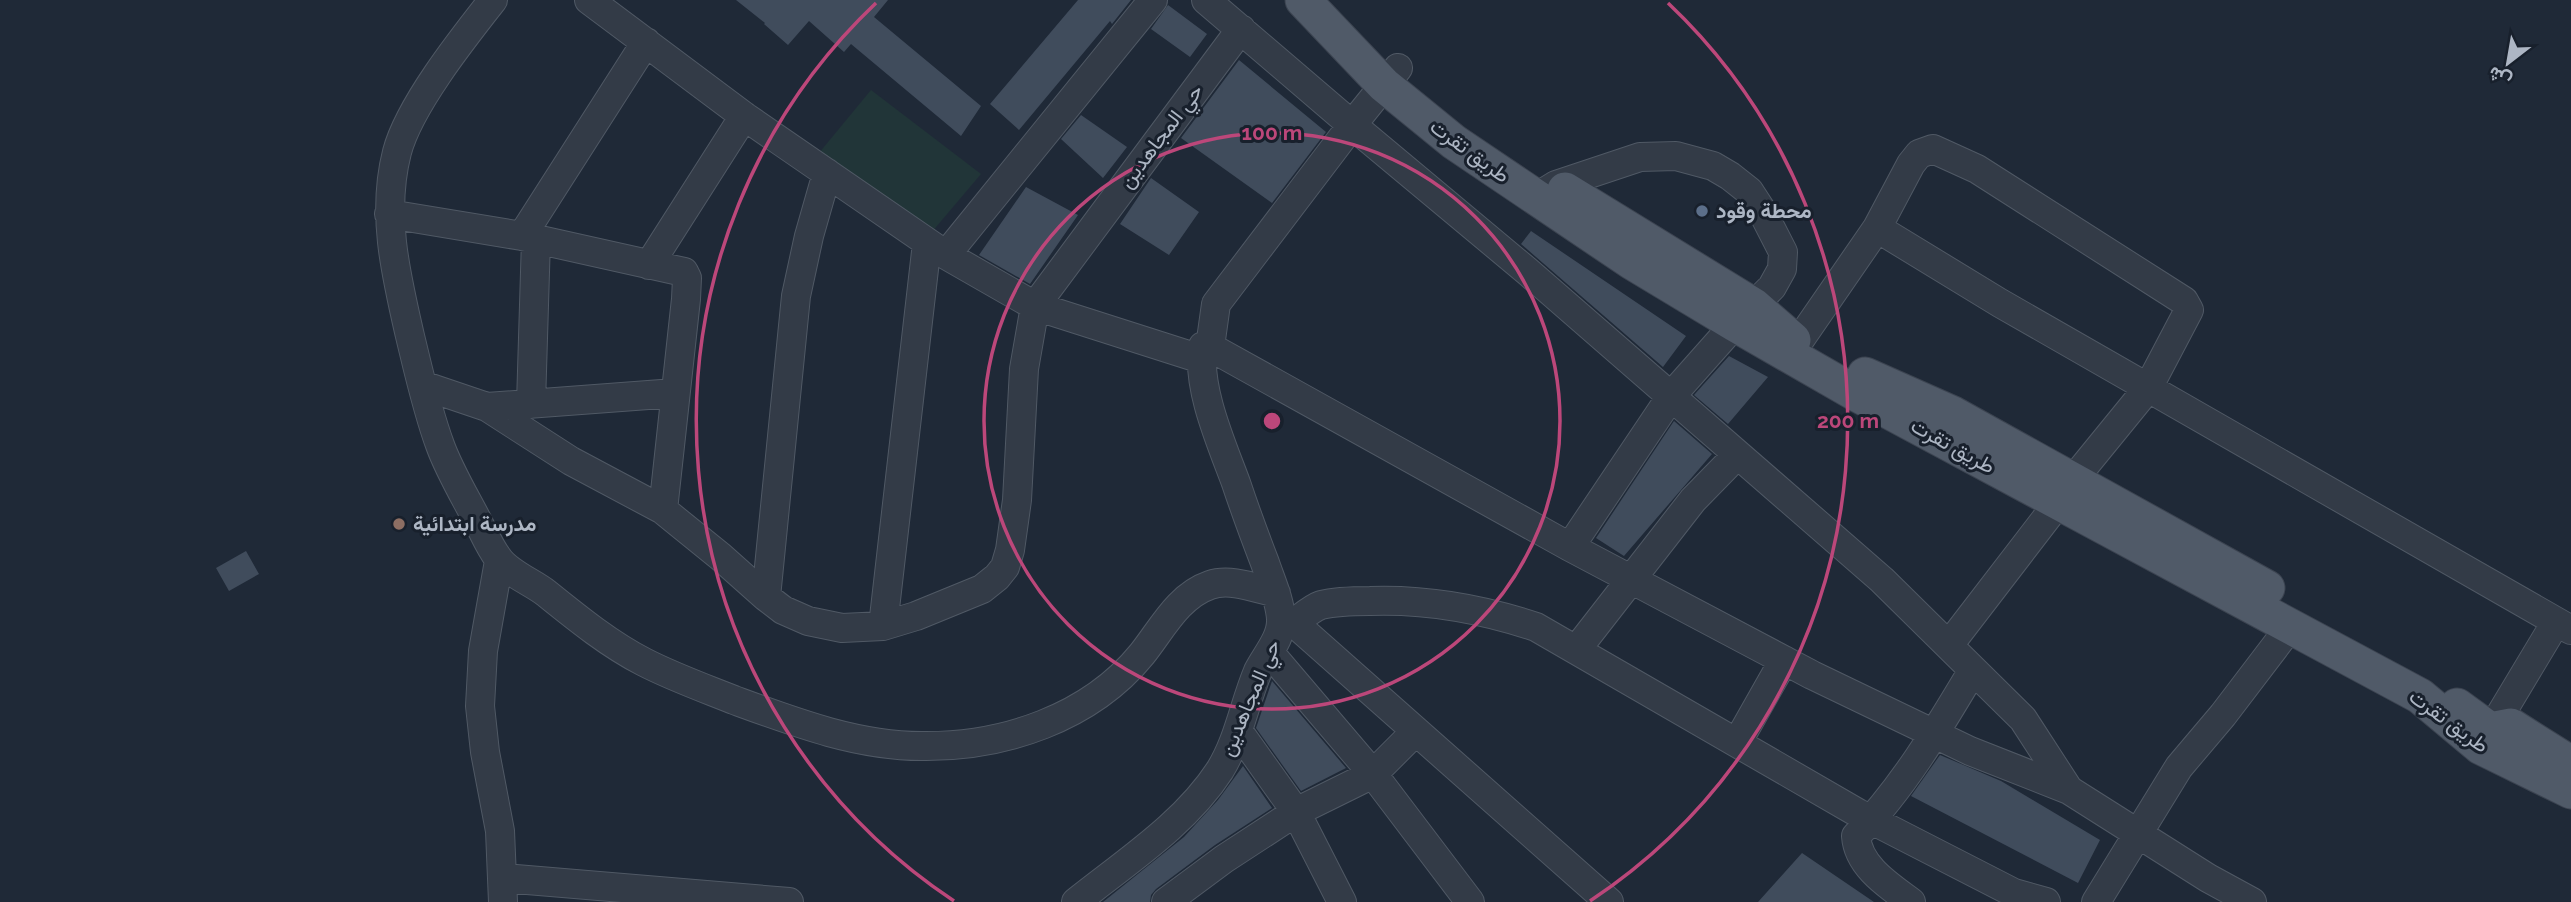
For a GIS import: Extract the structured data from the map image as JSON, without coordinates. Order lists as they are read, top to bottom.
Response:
{
  "streets": {
    "main road": ["طريق تقرت"],
    "street": ["حي المجاهدين"]
  },
  "places": ["محطة وقود", "مدرسة ابتدائية"],
  "north": "bottom left",
  "rings": ["100 m", "200 m"]
}
